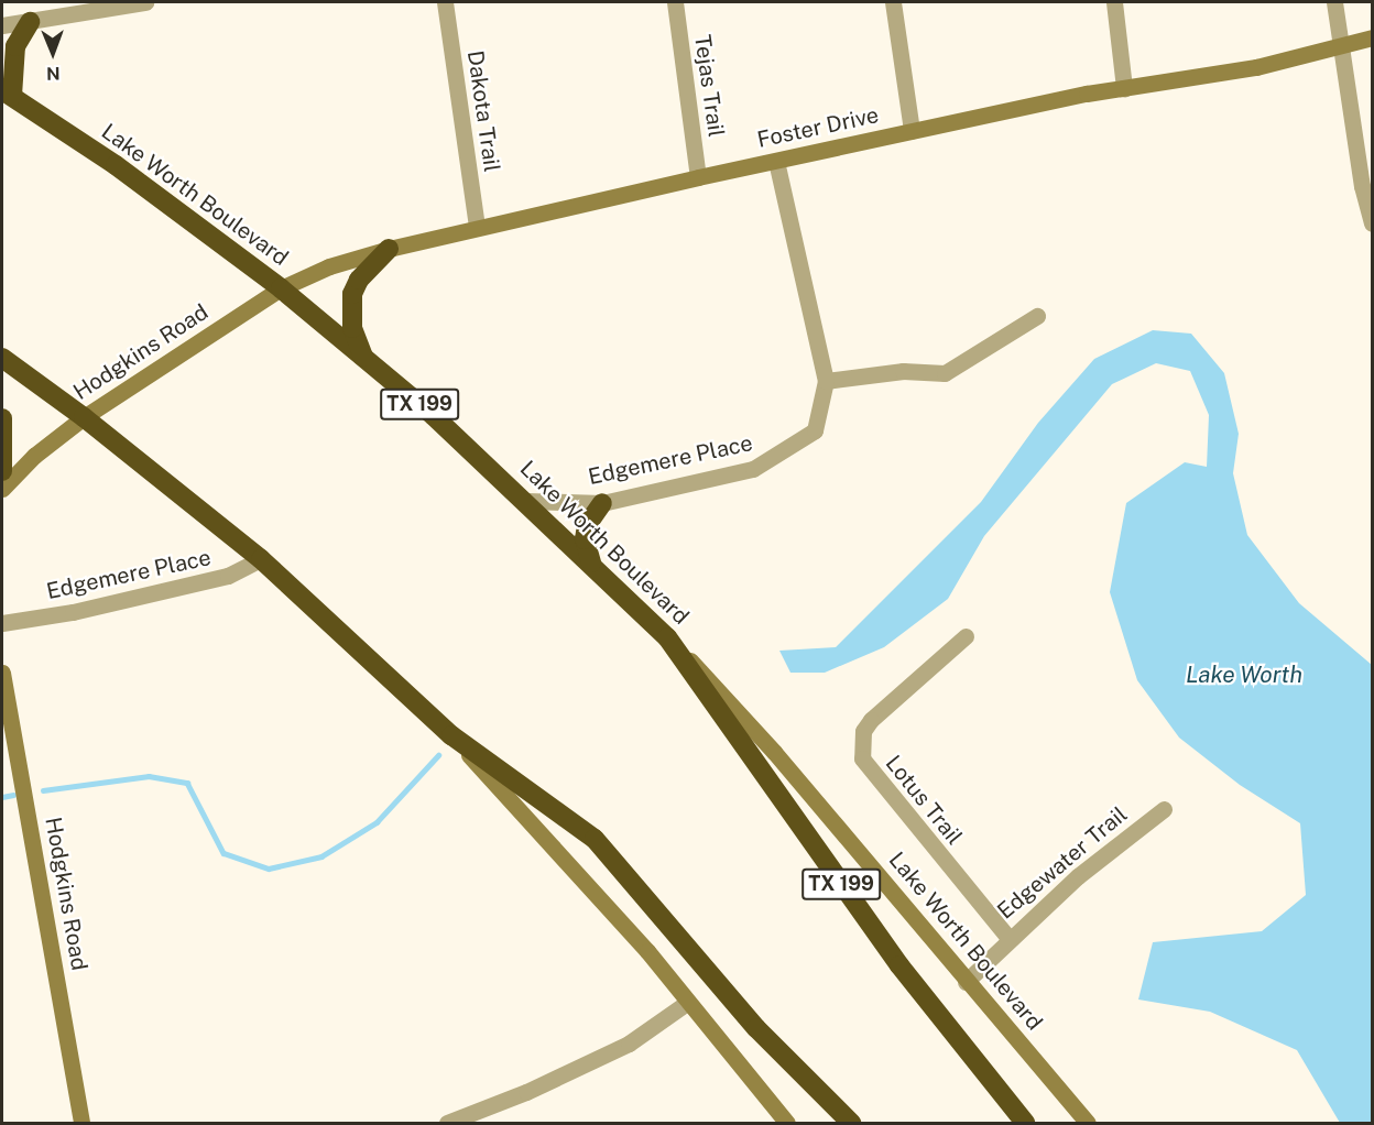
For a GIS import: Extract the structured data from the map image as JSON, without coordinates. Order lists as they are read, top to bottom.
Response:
{
  "streets": {
    "highway": ["Lake Worth Boulevard", "TX 199"],
    "street": [
      "Tejas Trail",
      "Dakota Trail",
      "Foster Drive",
      "Hodgkins Road",
      "Edgemere Place",
      "Lotus Trail",
      "Edgewater Trail"
    ]
  },
  "crossings": [
    ["Tejas Trail", "Foster Drive"],
    ["Dakota Trail", "Foster Drive"],
    ["Foster Drive", "Lake Worth Boulevard"],
    ["Foster Drive", "Hodgkins Road"],
    ["Foster Drive", "Edgemere Place"],
    ["Lake Worth Boulevard", "Hodgkins Road"],
    ["Lake Worth Boulevard", "TX 199"],
    ["Lake Worth Boulevard", "Edgemere Place"],
    ["Lake Worth Boulevard", "Edgewater Trail"],
    ["Lotus Trail", "Edgewater Trail"]
  ],
  "water": ["Lake Worth"],
  "north": "bottom"
}
